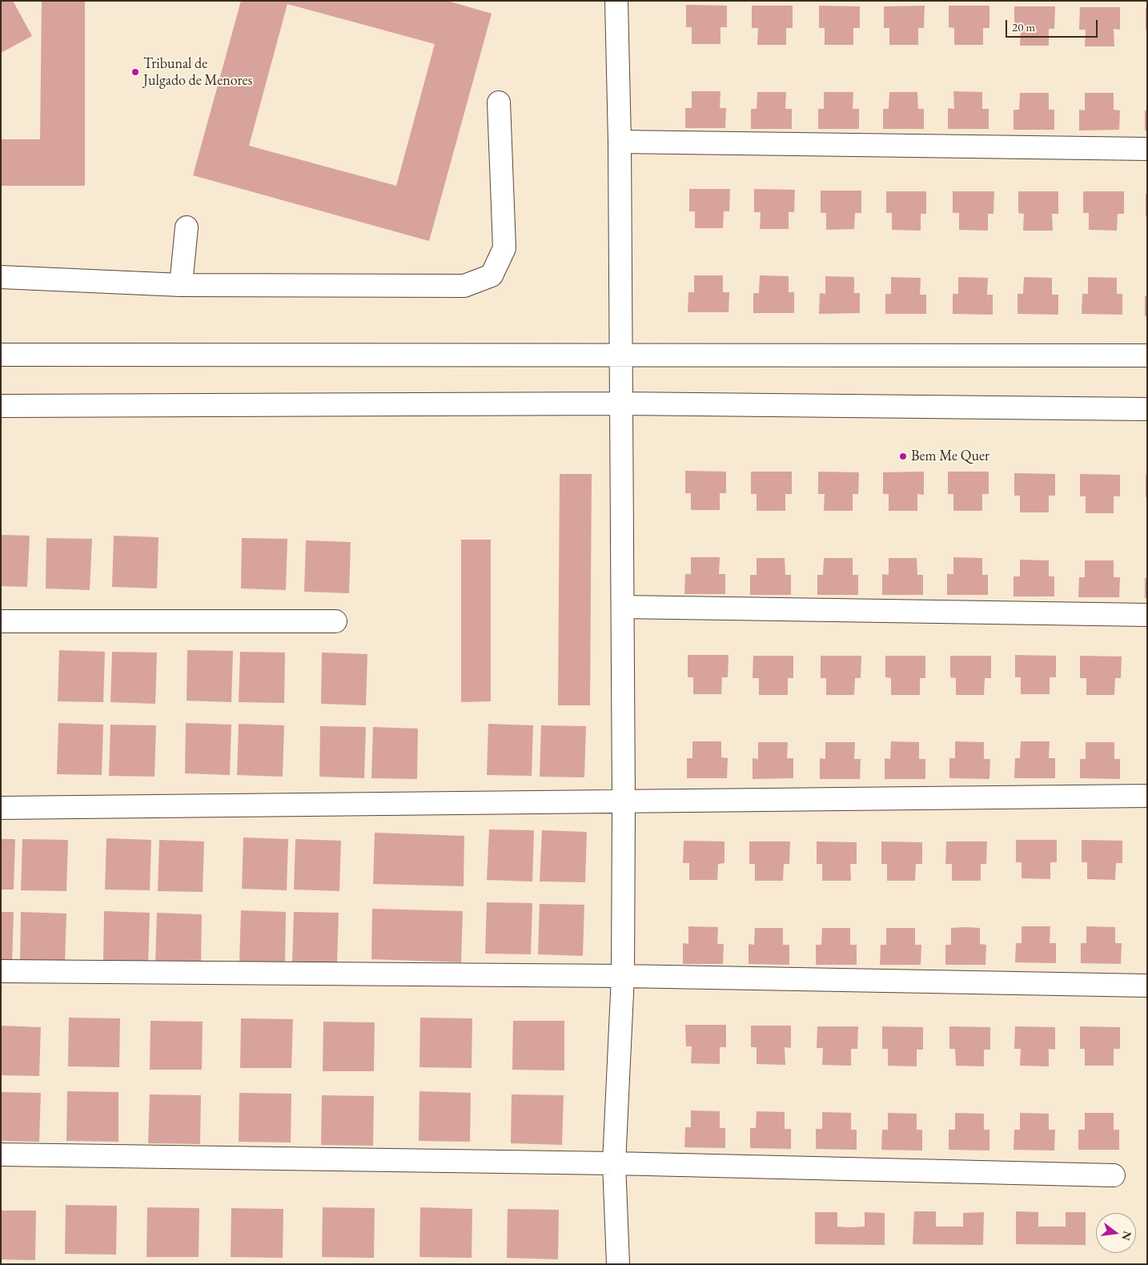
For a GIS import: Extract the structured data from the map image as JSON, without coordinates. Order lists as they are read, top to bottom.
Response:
{
  "places": ["Tribunal de Julgado de Menores", "Bem Me Quer"],
  "scale_bar": "20 m",
  "north": "right"
}
